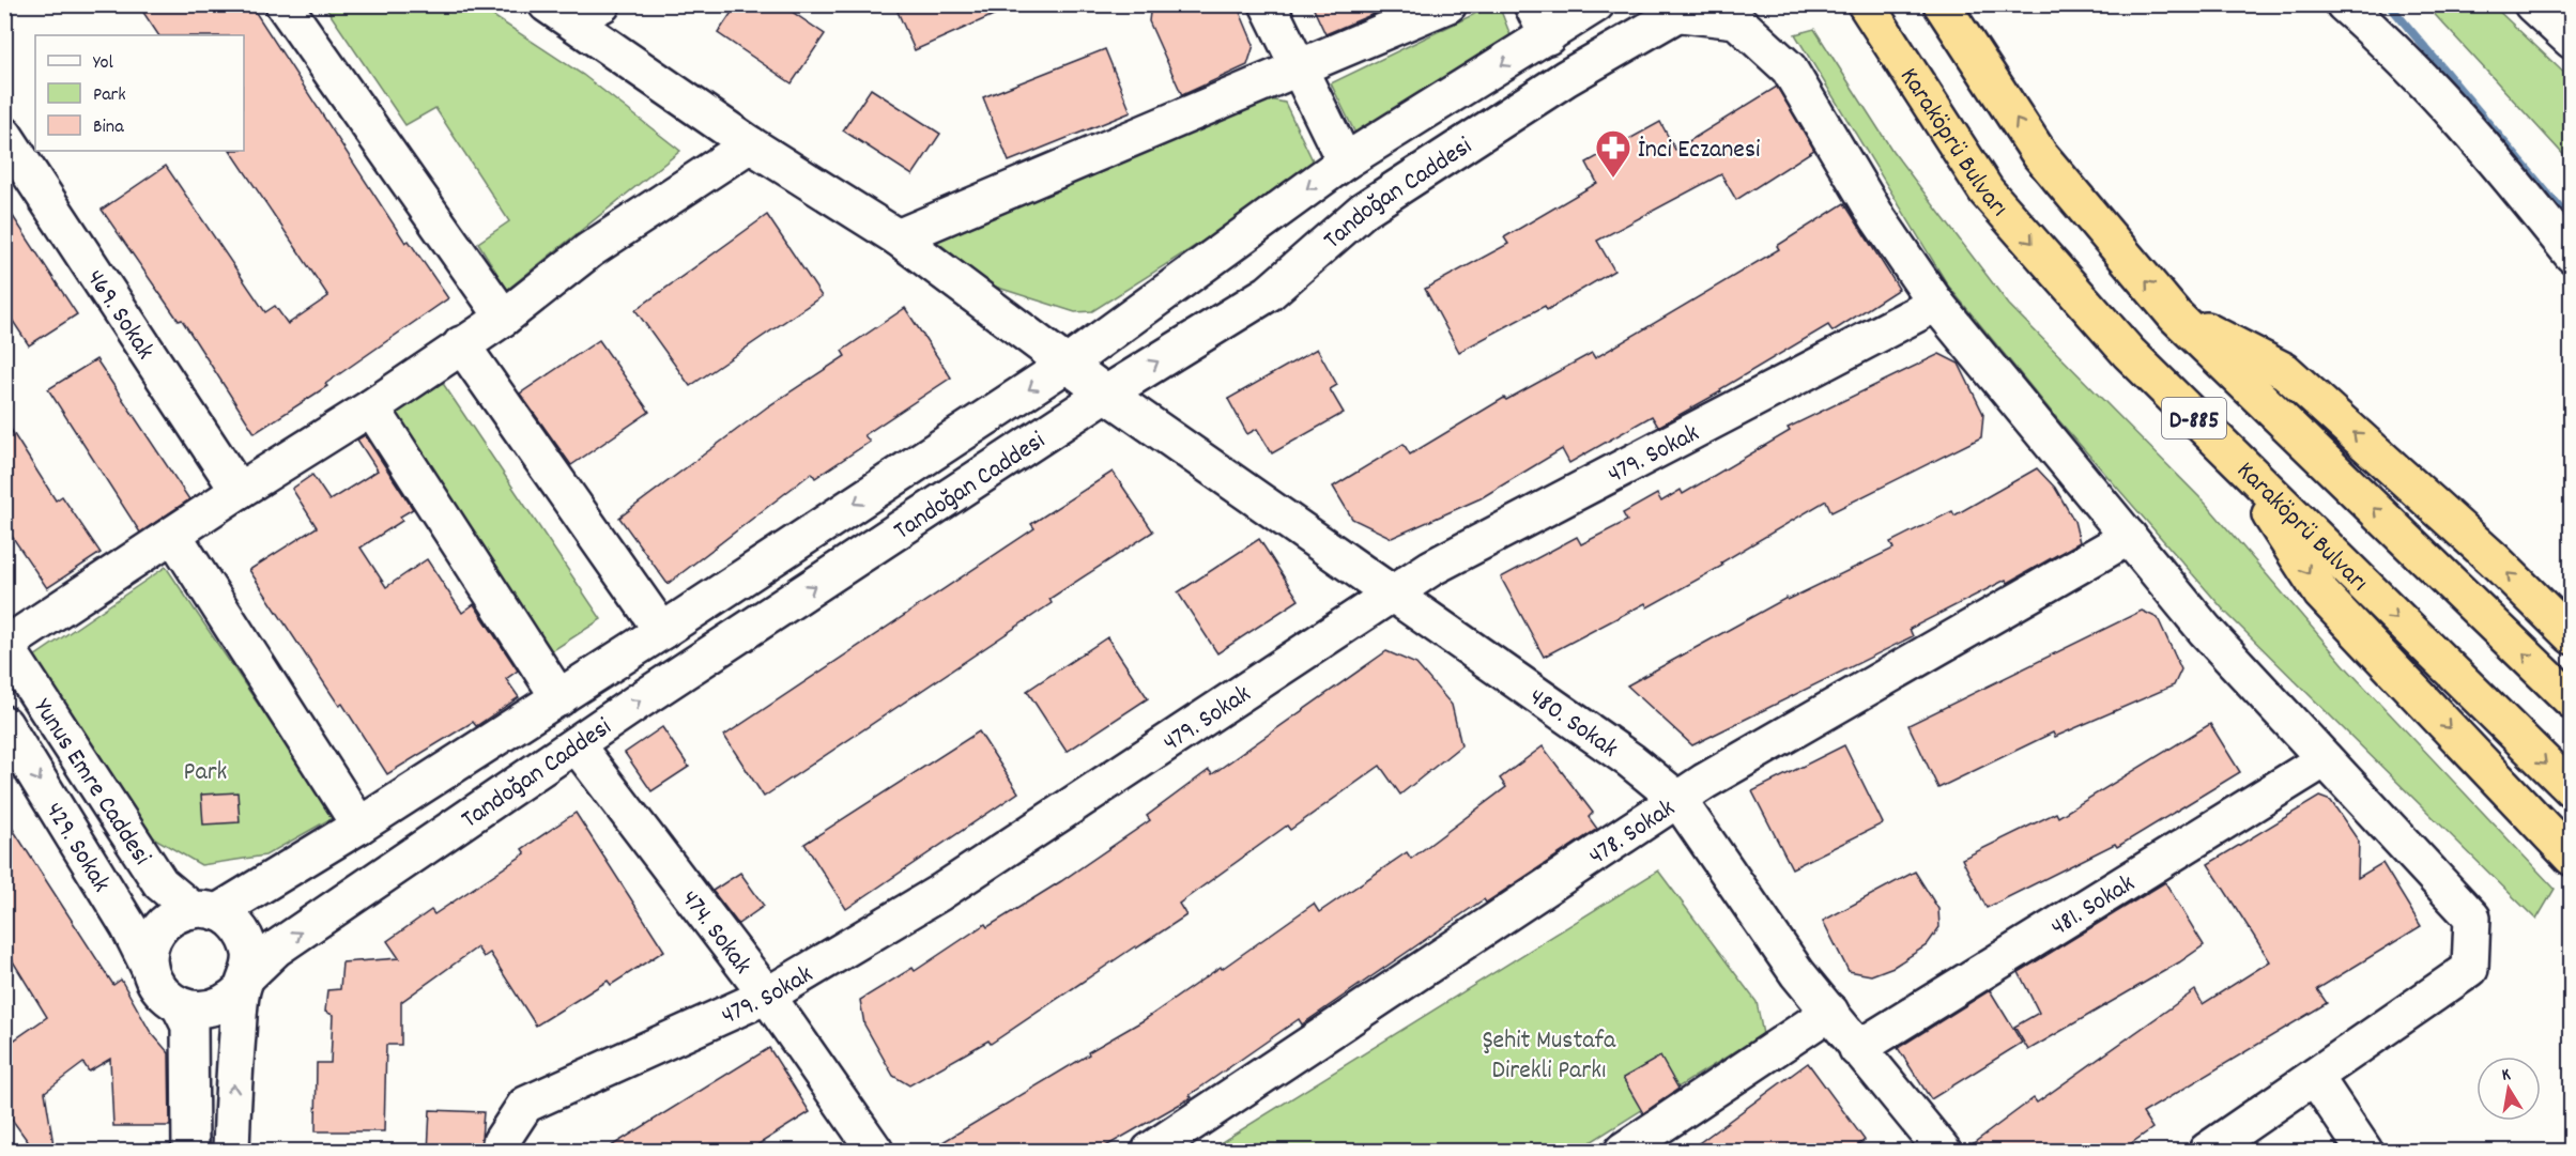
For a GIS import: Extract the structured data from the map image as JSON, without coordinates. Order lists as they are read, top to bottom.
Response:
{
  "streets": {
    "highway": ["Karaköprü Bulvarı", "D-885"],
    "street": [
      "Tandoğan Caddesi",
      "469. Sokak",
      "479. Sokak",
      "480. Sokak",
      "Yunus Emre Caddesi",
      "478. Sokak",
      "429. Sokak",
      "481. Sokak",
      "474. Sokak"
    ]
  },
  "crossings": [
    ["Tandoğan Caddesi", "480. Sokak"],
    ["Tandoğan Caddesi", "Yunus Emre Caddesi"],
    ["Tandoğan Caddesi", "429. Sokak"],
    ["Tandoğan Caddesi", "474. Sokak"],
    ["479. Sokak", "480. Sokak"],
    ["479. Sokak", "474. Sokak"],
    ["480. Sokak", "478. Sokak"],
    ["480. Sokak", "481. Sokak"],
    ["Yunus Emre Caddesi", "429. Sokak"]
  ],
  "parks": ["Park", "Şehit Mustafa Direkli Parkı"],
  "places": {
    "pharmacy": ["İnci Eczanesi"]
  },
  "legend": ["Yol", "Park", "Bina"],
  "north": "top"
}
